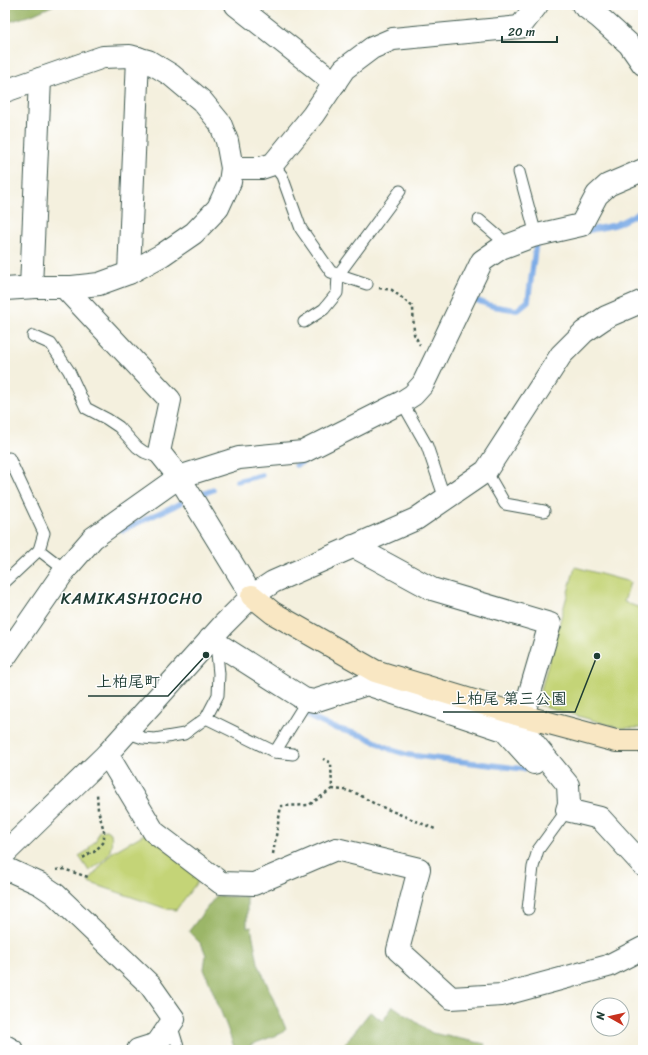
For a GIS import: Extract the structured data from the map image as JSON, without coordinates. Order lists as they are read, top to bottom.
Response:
{
  "districts": ["KAMIKASHIOCHO"],
  "places": ["上柏尾町", "上柏尾 第三公園"],
  "scale_bar": "20 m",
  "north": "left"
}
